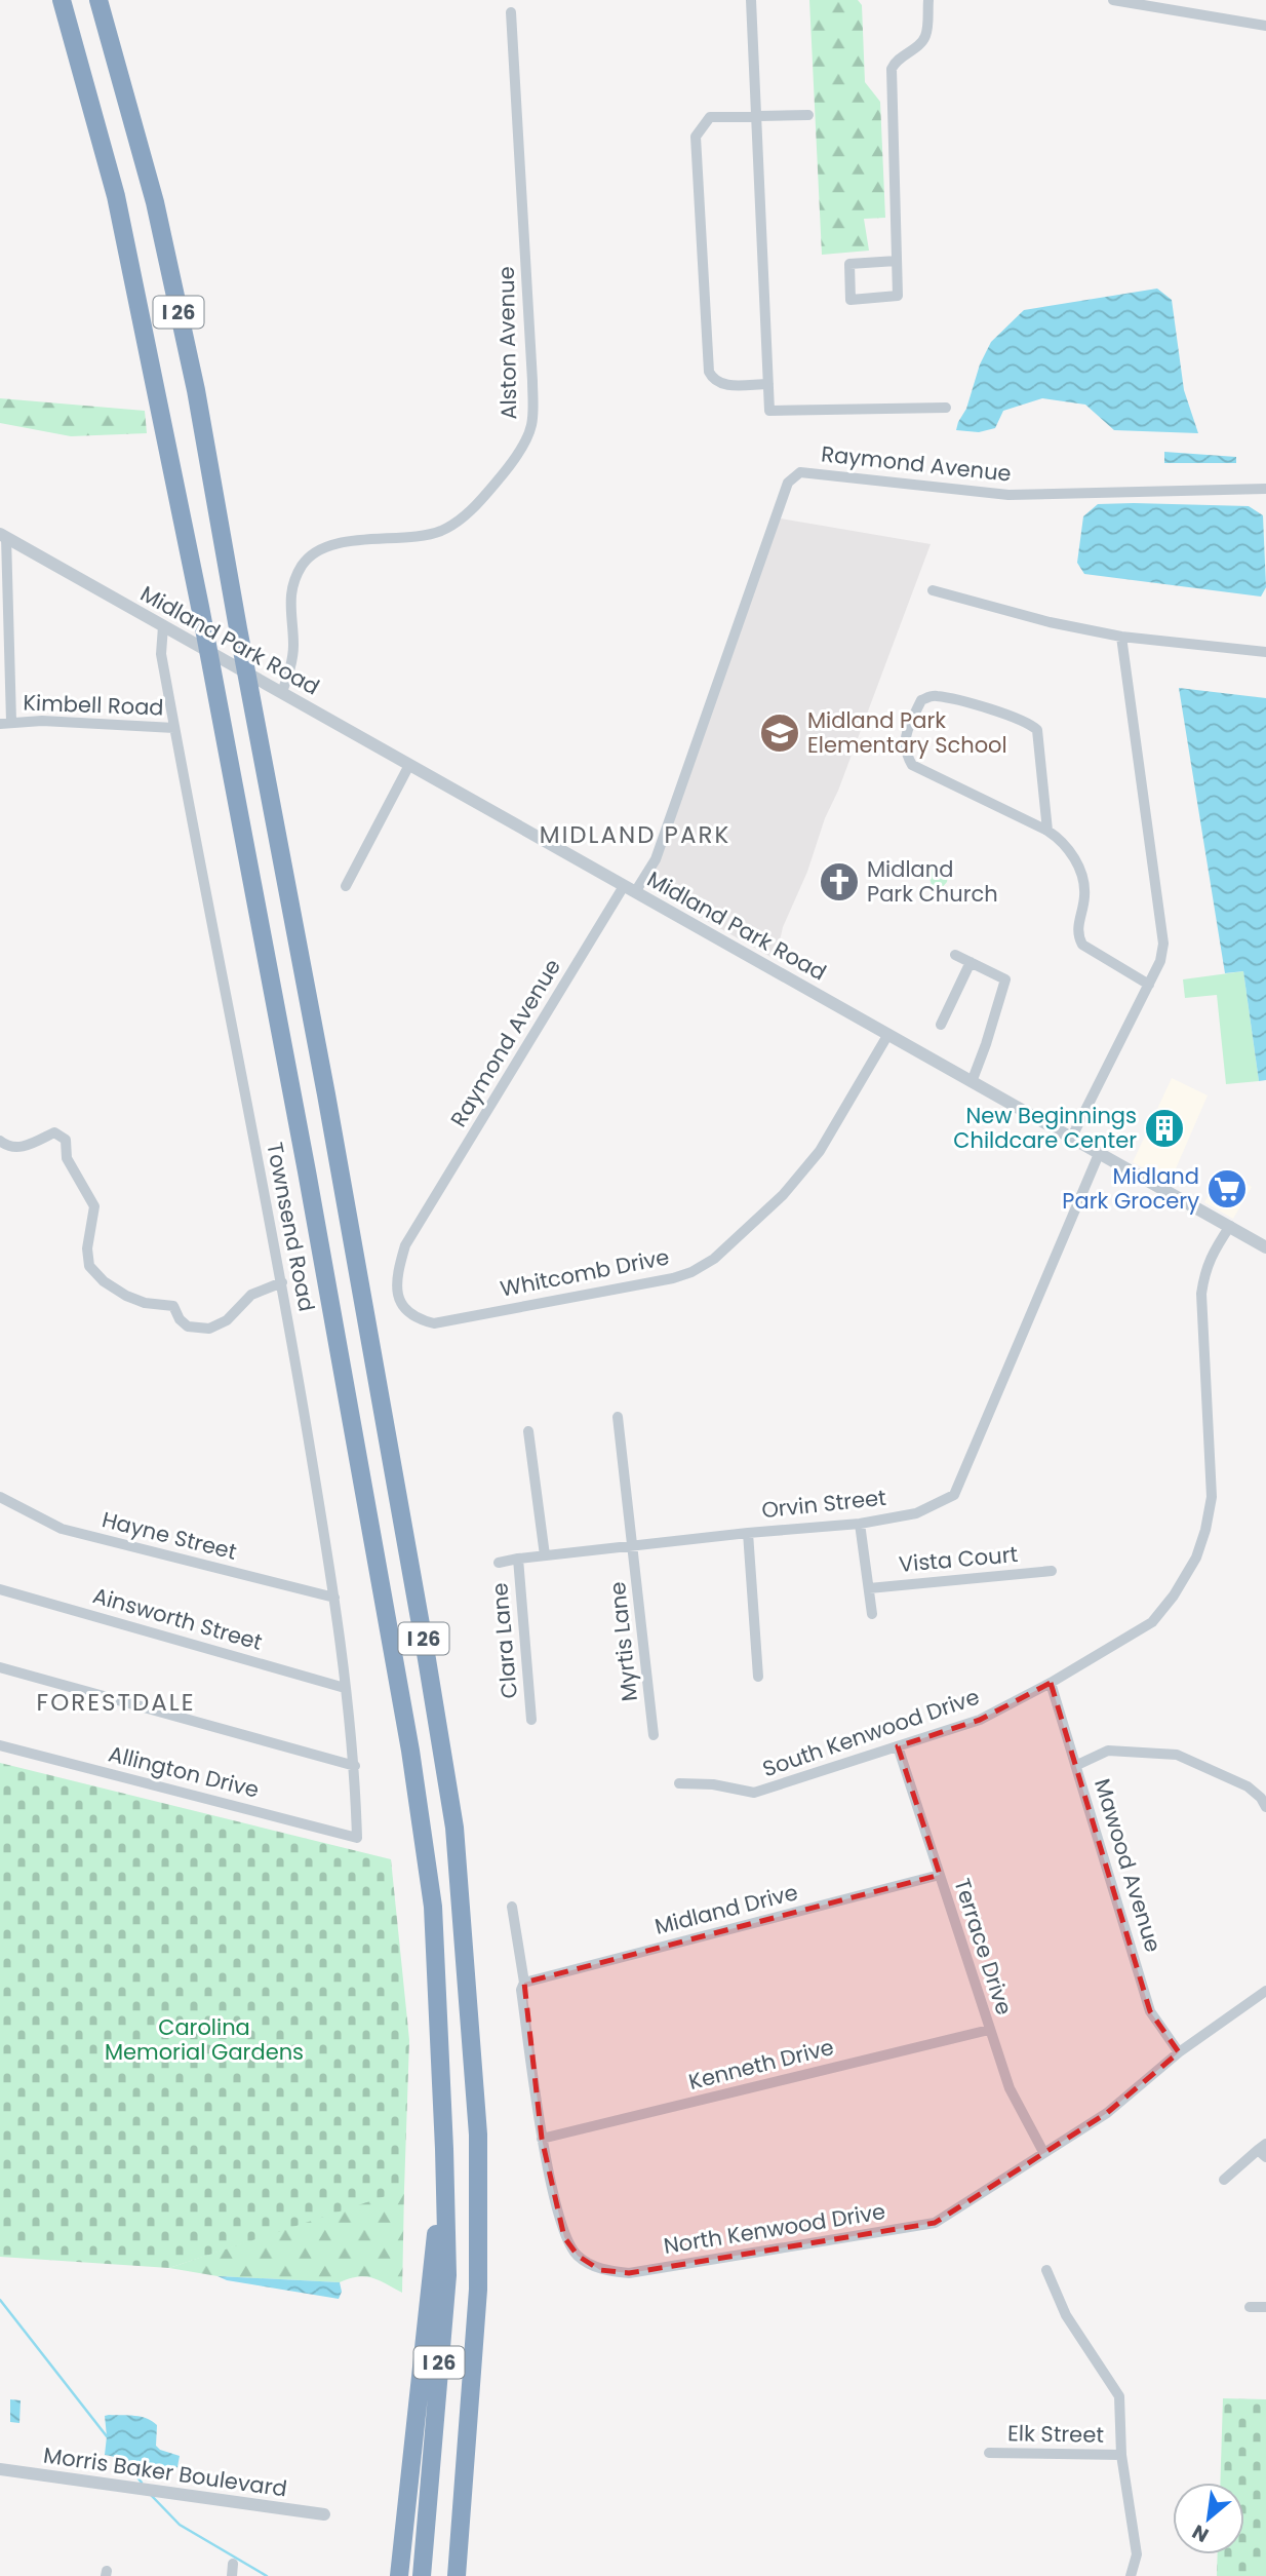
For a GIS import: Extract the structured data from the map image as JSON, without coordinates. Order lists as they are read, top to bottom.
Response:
{
  "streets": {
    "highway": ["I 26"],
    "street": [
      "Alston Avenue",
      "Raymond Avenue",
      "Midland Park Road",
      "Kimbell Road",
      "Townsend Road",
      "Whitcomb Drive",
      "Orvin Street",
      "Hayne Street",
      "Vista Court",
      "Ainsworth Street",
      "Clara Lane",
      "Myrtis Lane",
      "South Kenwood Drive",
      "Allington Drive",
      "Mawood Avenue",
      "Midland Drive",
      "Terrace Drive",
      "Kenneth Drive",
      "North Kenwood Drive",
      "Elk Street",
      "Morris Baker Boulevard"
    ]
  },
  "crossings": [
    ["Alston Avenue", "Midland Park Road"],
    ["Raymond Avenue", "Midland Park Road"],
    ["Raymond Avenue", "Whitcomb Drive"],
    ["Midland Park Road", "Kimbell Road"],
    ["Midland Park Road", "Townsend Road"],
    ["Midland Park Road", "Whitcomb Drive"],
    ["Midland Park Road", "Orvin Street"],
    ["Midland Park Road", "South Kenwood Drive"],
    ["Kimbell Road", "Townsend Road"],
    ["Townsend Road", "Hayne Street"],
    ["Townsend Road", "Ainsworth Street"],
    ["Townsend Road", "Allington Drive"],
    ["Orvin Street", "Clara Lane"],
    ["Orvin Street", "Myrtis Lane"],
    ["South Kenwood Drive", "Mawood Avenue"],
    ["South Kenwood Drive", "Terrace Drive"],
    ["Mawood Avenue", "North Kenwood Drive"],
    ["Midland Drive", "Terrace Drive"],
    ["Midland Drive", "North Kenwood Drive"],
    ["Terrace Drive", "Kenneth Drive"],
    ["Terrace Drive", "North Kenwood Drive"],
    ["Kenneth Drive", "North Kenwood Drive"]
  ],
  "districts": ["MIDLAND PARK", "FORESTDALE"],
  "parks": ["Carolina Memorial Gardens"],
  "places": {
    "school or university": ["Midland Park Elementary School"],
    "church": ["Midland Park Church"],
    "building": ["New Beginnings Childcare Center"],
    "supermarket": ["Midland Park Grocery"]
  },
  "north": "bottom left"
}
